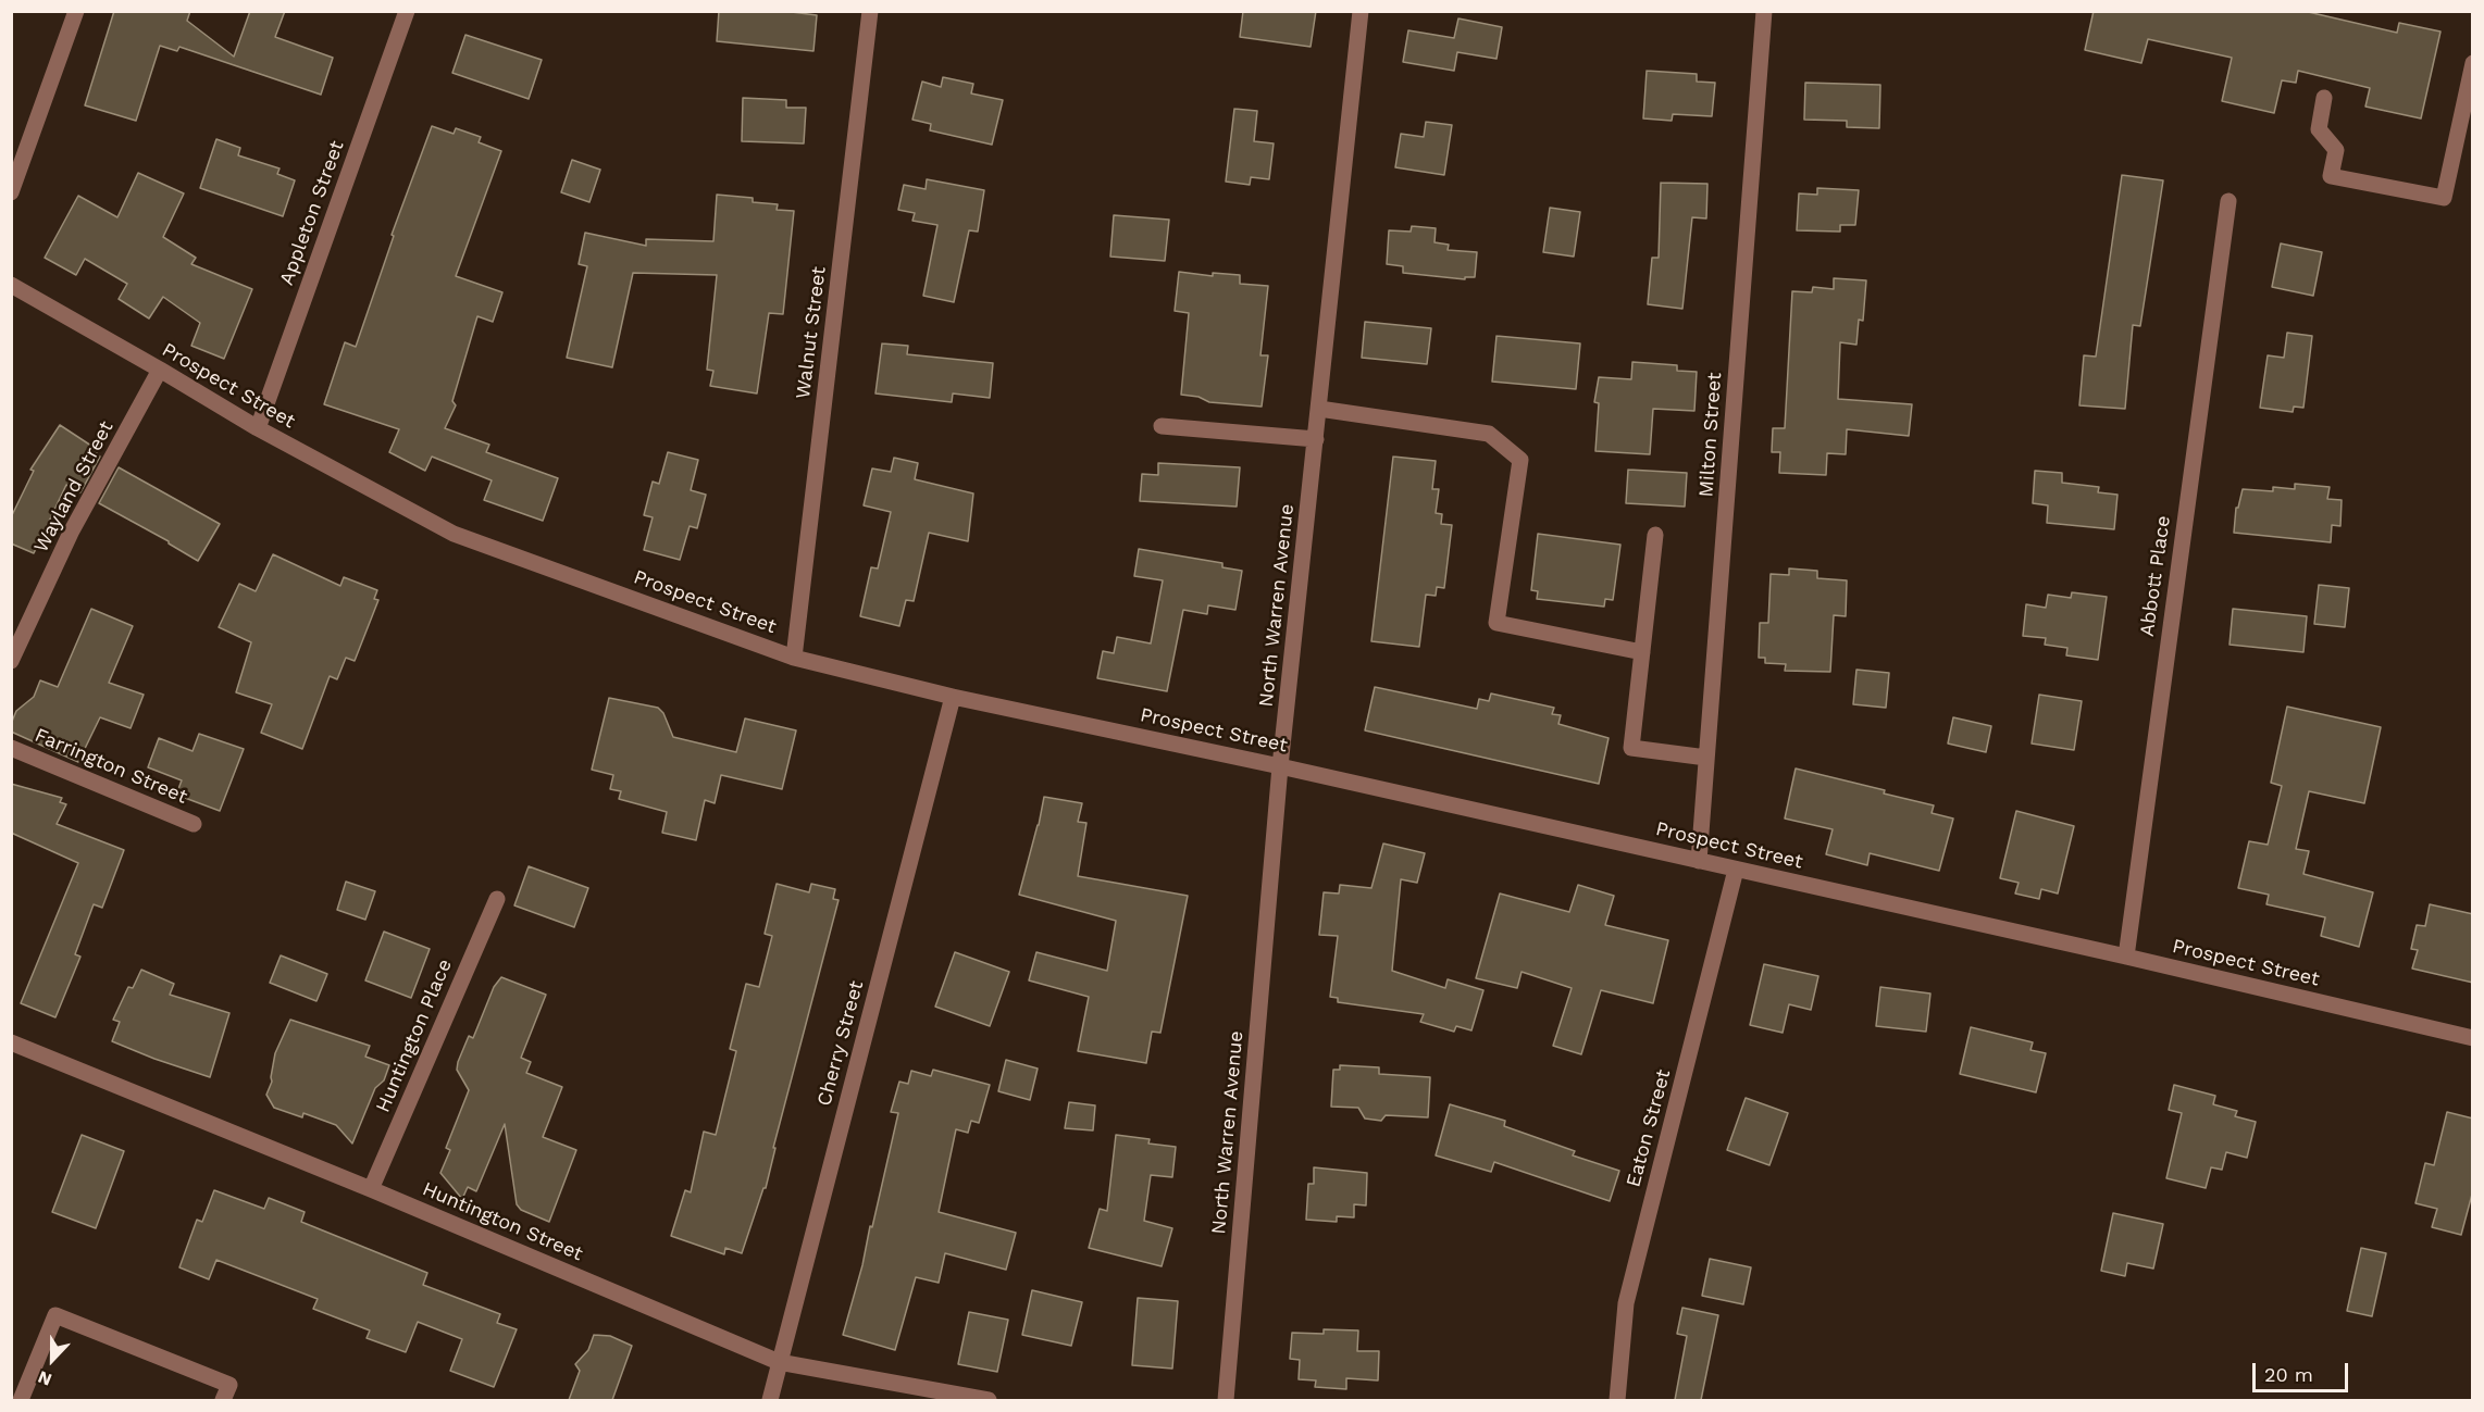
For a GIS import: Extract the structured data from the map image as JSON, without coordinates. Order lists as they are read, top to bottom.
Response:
{
  "streets": {
    "street": [
      "Appleton Street",
      "Walnut Street",
      "Prospect Street",
      "Milton Street",
      "Wayland Street",
      "Abbott Place",
      "North Warren Avenue",
      "Farrington Street",
      "Huntington Place",
      "Cherry Street",
      "Eaton Street",
      "Huntington Street"
    ]
  },
  "crossings": [
    ["Appleton Street", "Prospect Street"],
    ["Walnut Street", "Prospect Street"],
    ["Prospect Street", "Milton Street"],
    ["Prospect Street", "Wayland Street"],
    ["Prospect Street", "Abbott Place"],
    ["Prospect Street", "North Warren Avenue"],
    ["Prospect Street", "Cherry Street"],
    ["Prospect Street", "Eaton Street"],
    ["Huntington Place", "Huntington Street"],
    ["Cherry Street", "Huntington Street"]
  ],
  "scale_bar": "20 m",
  "north": "bottom"
}
